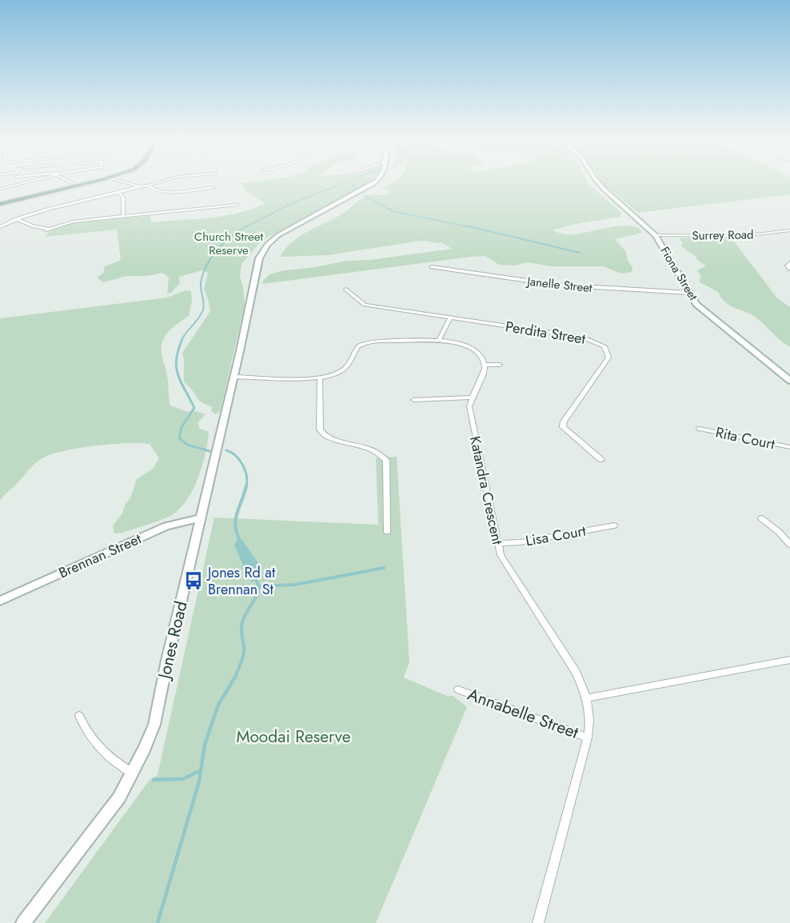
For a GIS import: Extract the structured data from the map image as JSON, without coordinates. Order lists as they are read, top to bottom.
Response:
{
  "streets": {
    "street": [
      "Surrey Road",
      "Fiona Street",
      "Janelle Street",
      "Perdita Street",
      "Rita Court",
      "Katandra Crescent",
      "Lisa Court",
      "Brennan Street",
      "Jones Road",
      "Annabelle Street"
    ]
  },
  "crossings": [
    ["Surrey Road", "Fiona Street"],
    ["Fiona Street", "Janelle Street"],
    ["Katandra Crescent", "Lisa Court"],
    ["Katandra Crescent", "Annabelle Street"],
    ["Brennan Street", "Jones Road"]
  ],
  "parks": ["Church Street Reserve", "Moodai Reserve"],
  "places": {
    "bus stop": ["Jones Rd at Brennan St"]
  }
}
